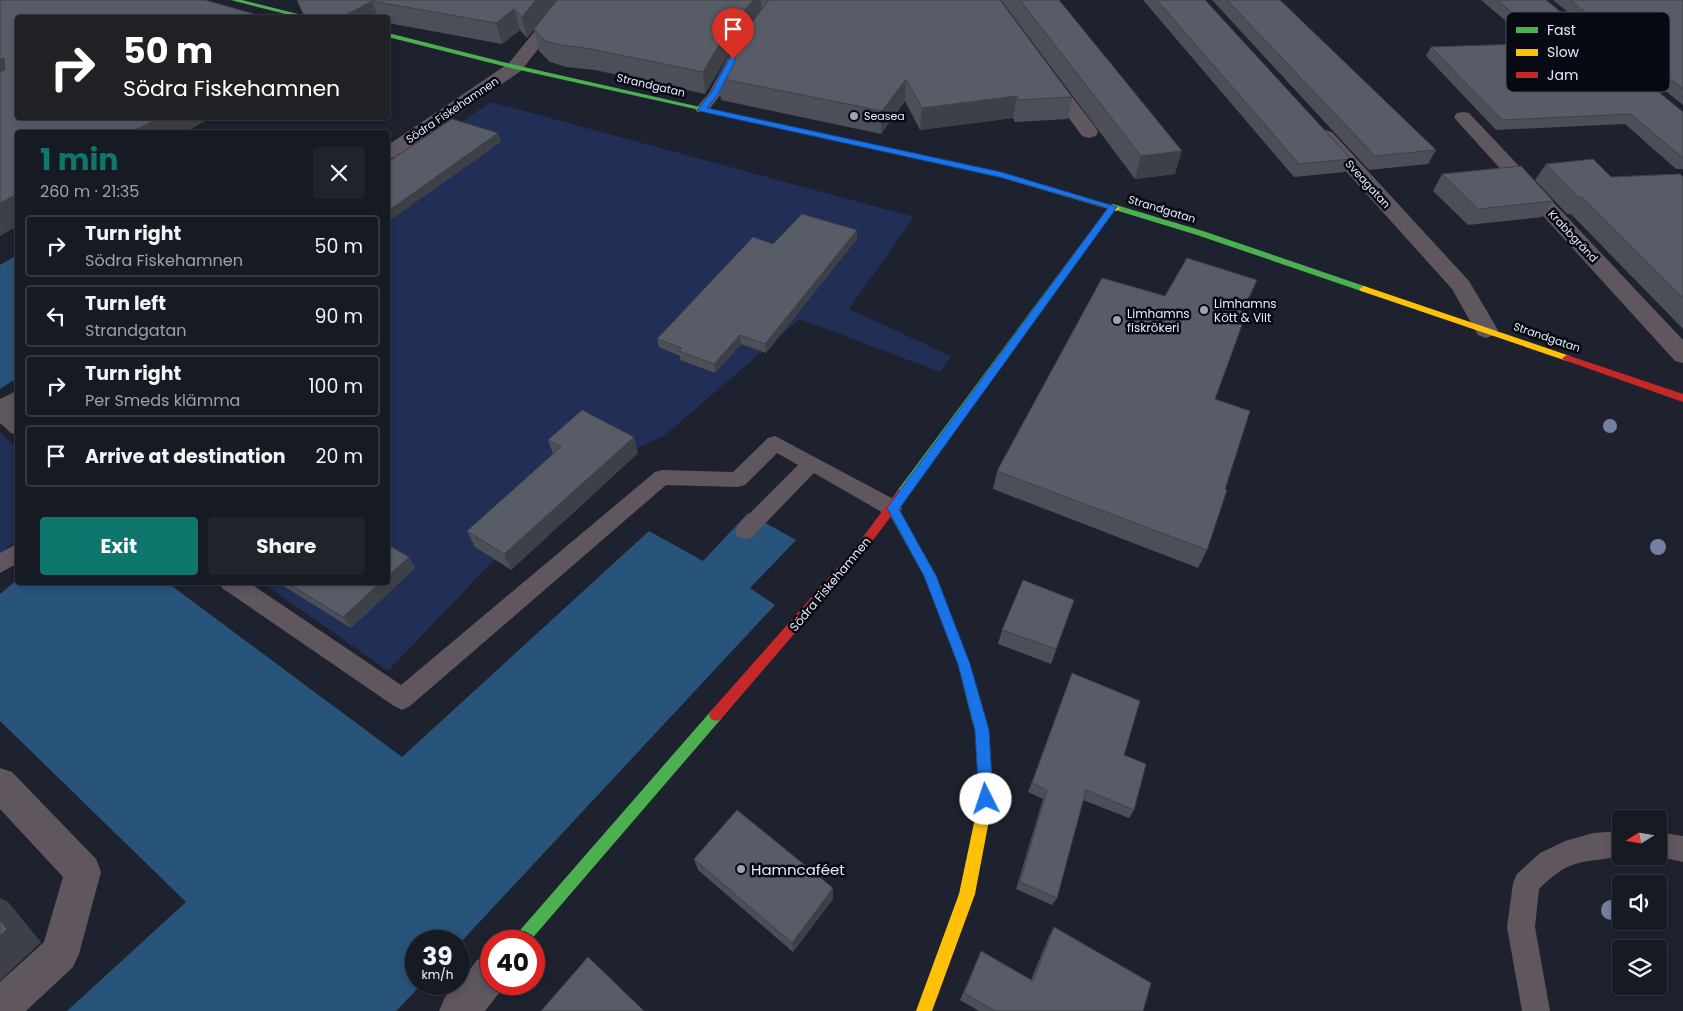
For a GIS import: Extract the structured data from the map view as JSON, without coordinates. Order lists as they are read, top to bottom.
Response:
{
  "streets": {
    "street": [
      "Strandgatan",
      "Södra Fiskehamnen",
      "Sveagatan",
      "Krabbgränd"
    ]
  },
  "crossings": [
    ["Strandgatan", "Södra Fiskehamnen"],
    ["Strandgatan", "Sveagatan"]
  ],
  "places": [
    "Seasea",
    "Limhamns Kött & Vilt",
    "Limhamns fiskrökeri",
    "Hamncaféet"
  ],
  "legend": ["Fast", "Slow", "Jam"],
  "north": "left",
  "page": {
    "turn": ["50 m", "Södra Fiskehamnen"],
    "heading": ["1 min", "260 m · 21:35"],
    "list": [
      {
        "name": "Turn right",
        "note": "Södra Fiskehamnen",
        "value": "50 m"
      },
      {
        "name": "Turn left",
        "note": "Strandgatan",
        "value": "90 m"
      },
      {
        "name": "Turn right",
        "note": "Per Smeds klämma",
        "value": "100 m"
      },
      {
        "name": "Arrive at destination",
        "value": "20 m"
      }
    ],
    "buttons": ["Exit", "Share"],
    "speed": "39 km/h",
    "limit": "40"
  }
}
